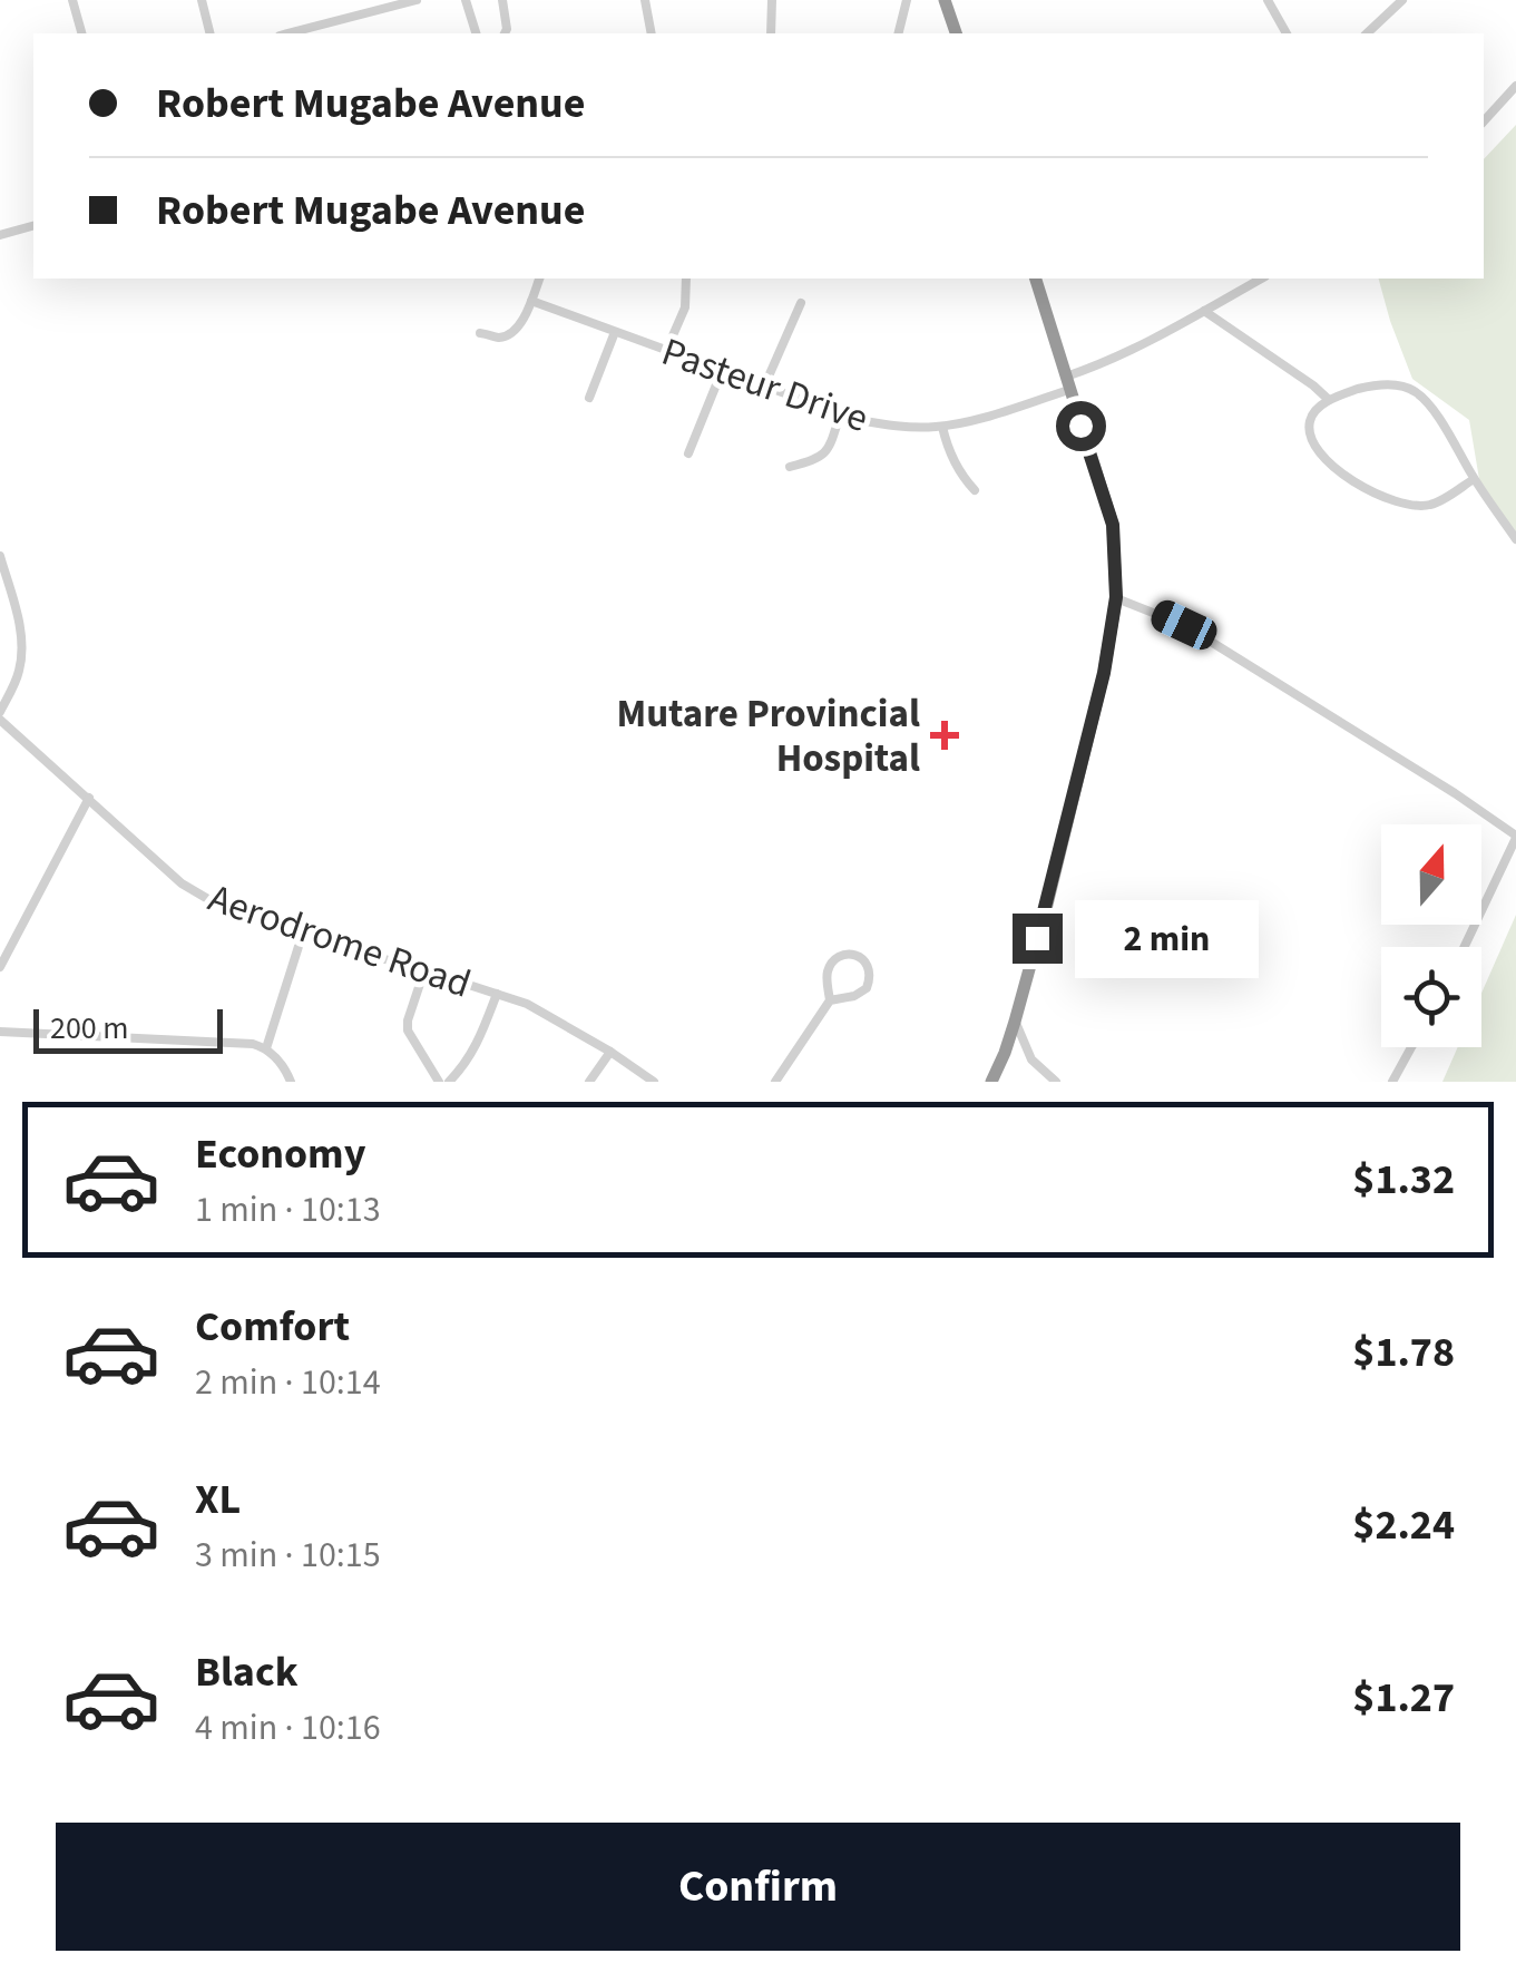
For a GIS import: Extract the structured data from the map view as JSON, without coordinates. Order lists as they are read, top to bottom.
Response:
{
  "streets": {
    "street": ["Pasteur Drive", "Aerodrome Road"]
  },
  "places": {
    "health": ["Mutare Provincial Hospital"]
  },
  "scale_bar": "200 m",
  "north": "top",
  "page": {
    "banner": ["Robert Mugabe Avenue", "Robert Mugabe Avenue"],
    "bubble": "2 min",
    "scale": "200 m",
    "list": [
      {
        "name": "Economy",
        "note": "1 min · 10:13",
        "value": "$1.32"
      },
      {
        "name": "Comfort",
        "note": "2 min · 10:14",
        "value": "$1.78"
      },
      {
        "name": "XL",
        "note": "3 min · 10:15",
        "value": "$2.24"
      },
      {
        "name": "Black",
        "note": "4 min · 10:16",
        "value": "$1.27"
      }
    ],
    "buttons": "Confirm"
  }
}
